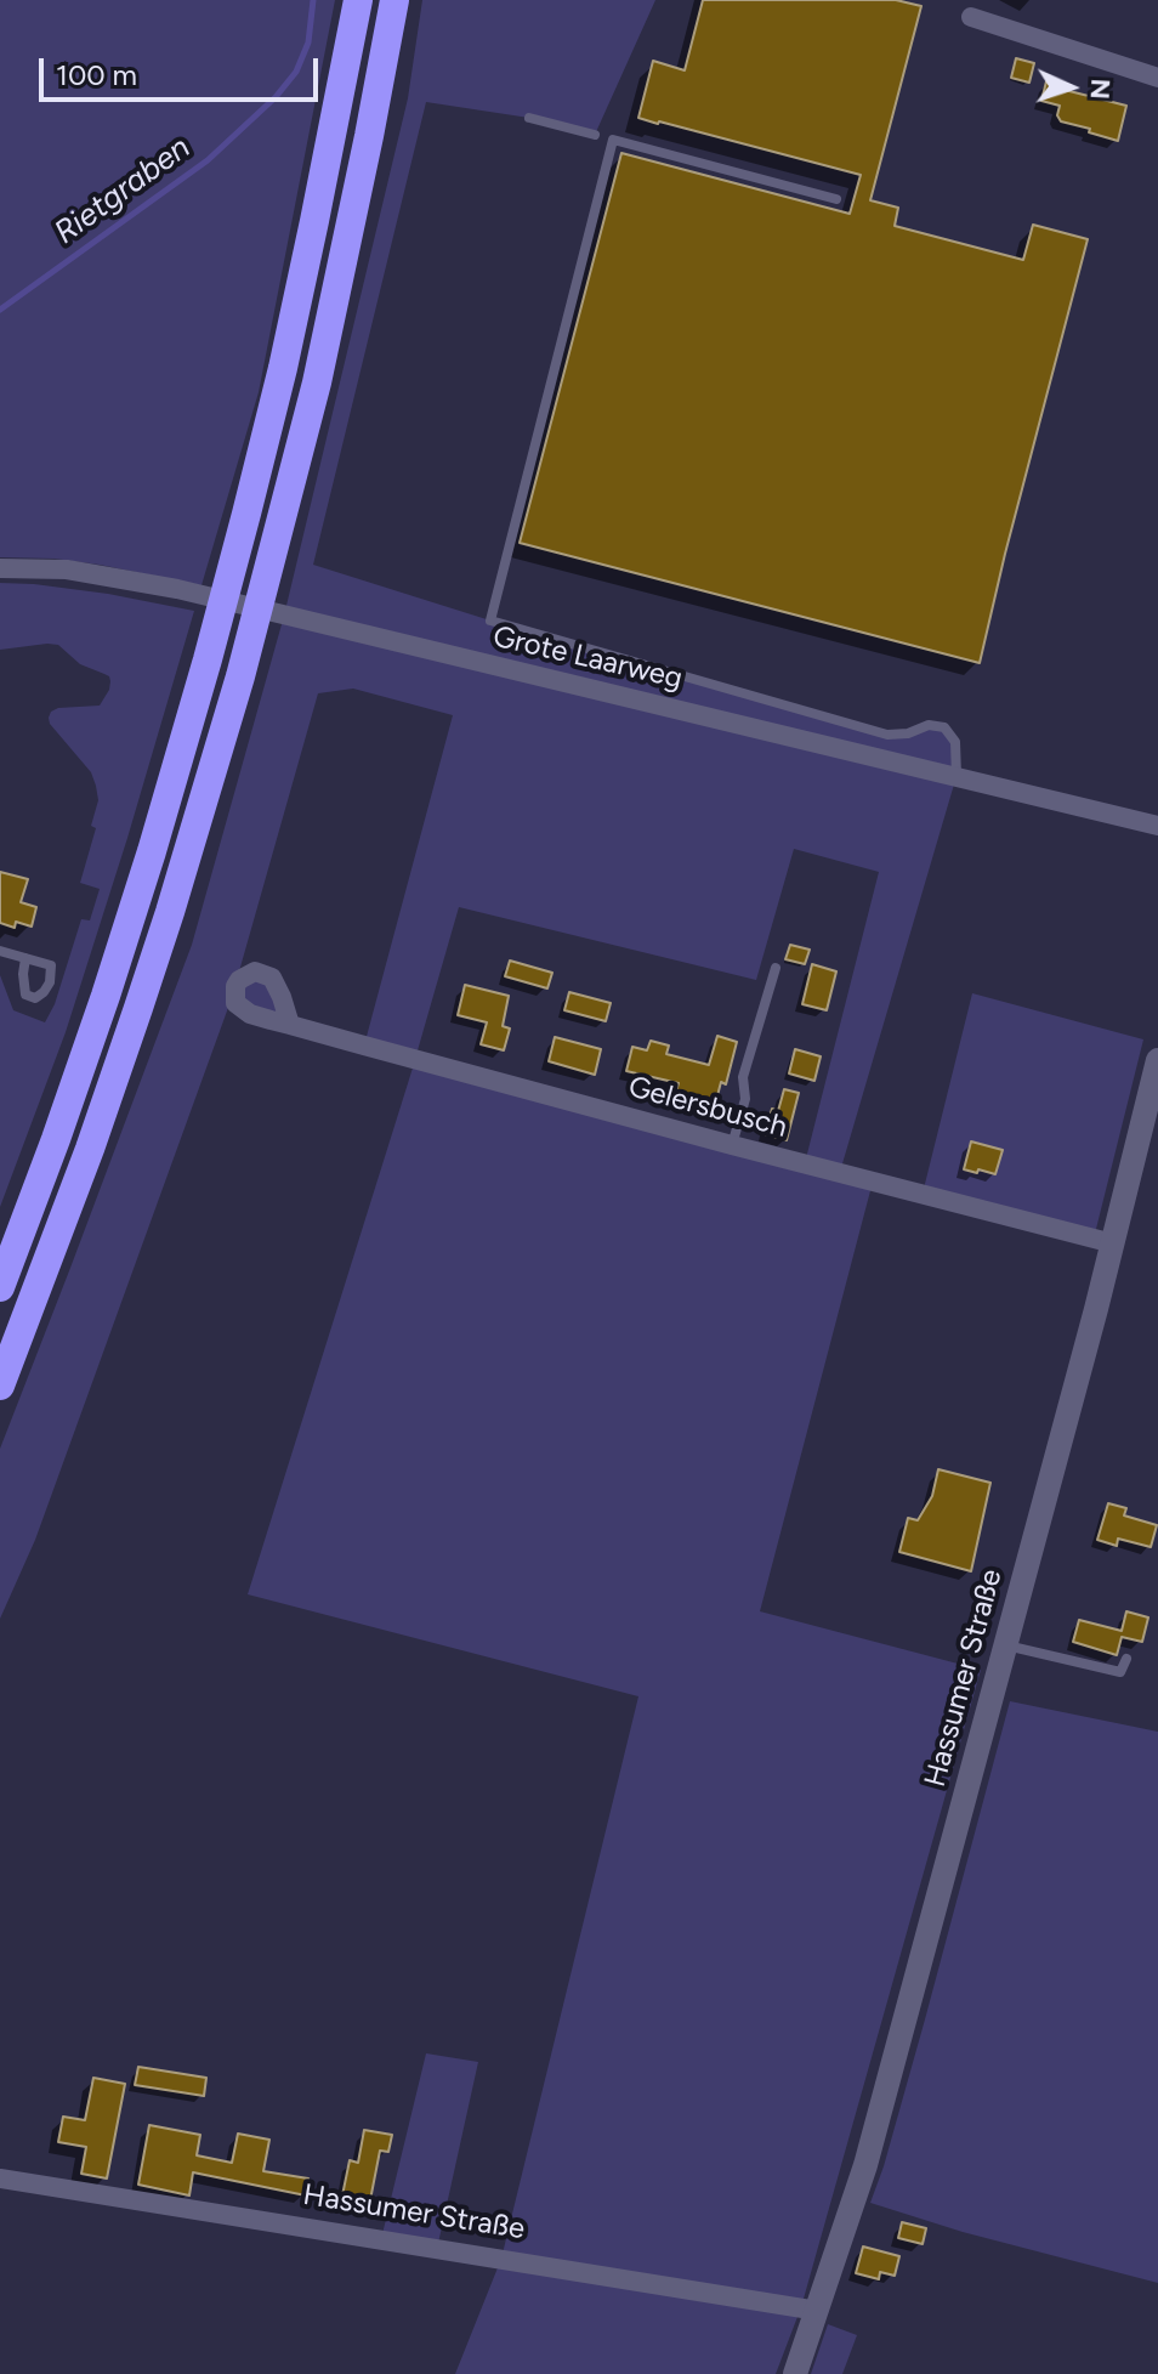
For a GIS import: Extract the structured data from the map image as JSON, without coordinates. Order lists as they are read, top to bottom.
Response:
{
  "streets": {
    "street": ["Grote Laarweg", "Gelersbusch", "Hassumer Straße"]
  },
  "crossings": [
    ["Gelersbusch", "Hassumer Straße"]
  ],
  "water": ["Rietgraben"],
  "scale_bar": "100 m",
  "north": "right"
}
